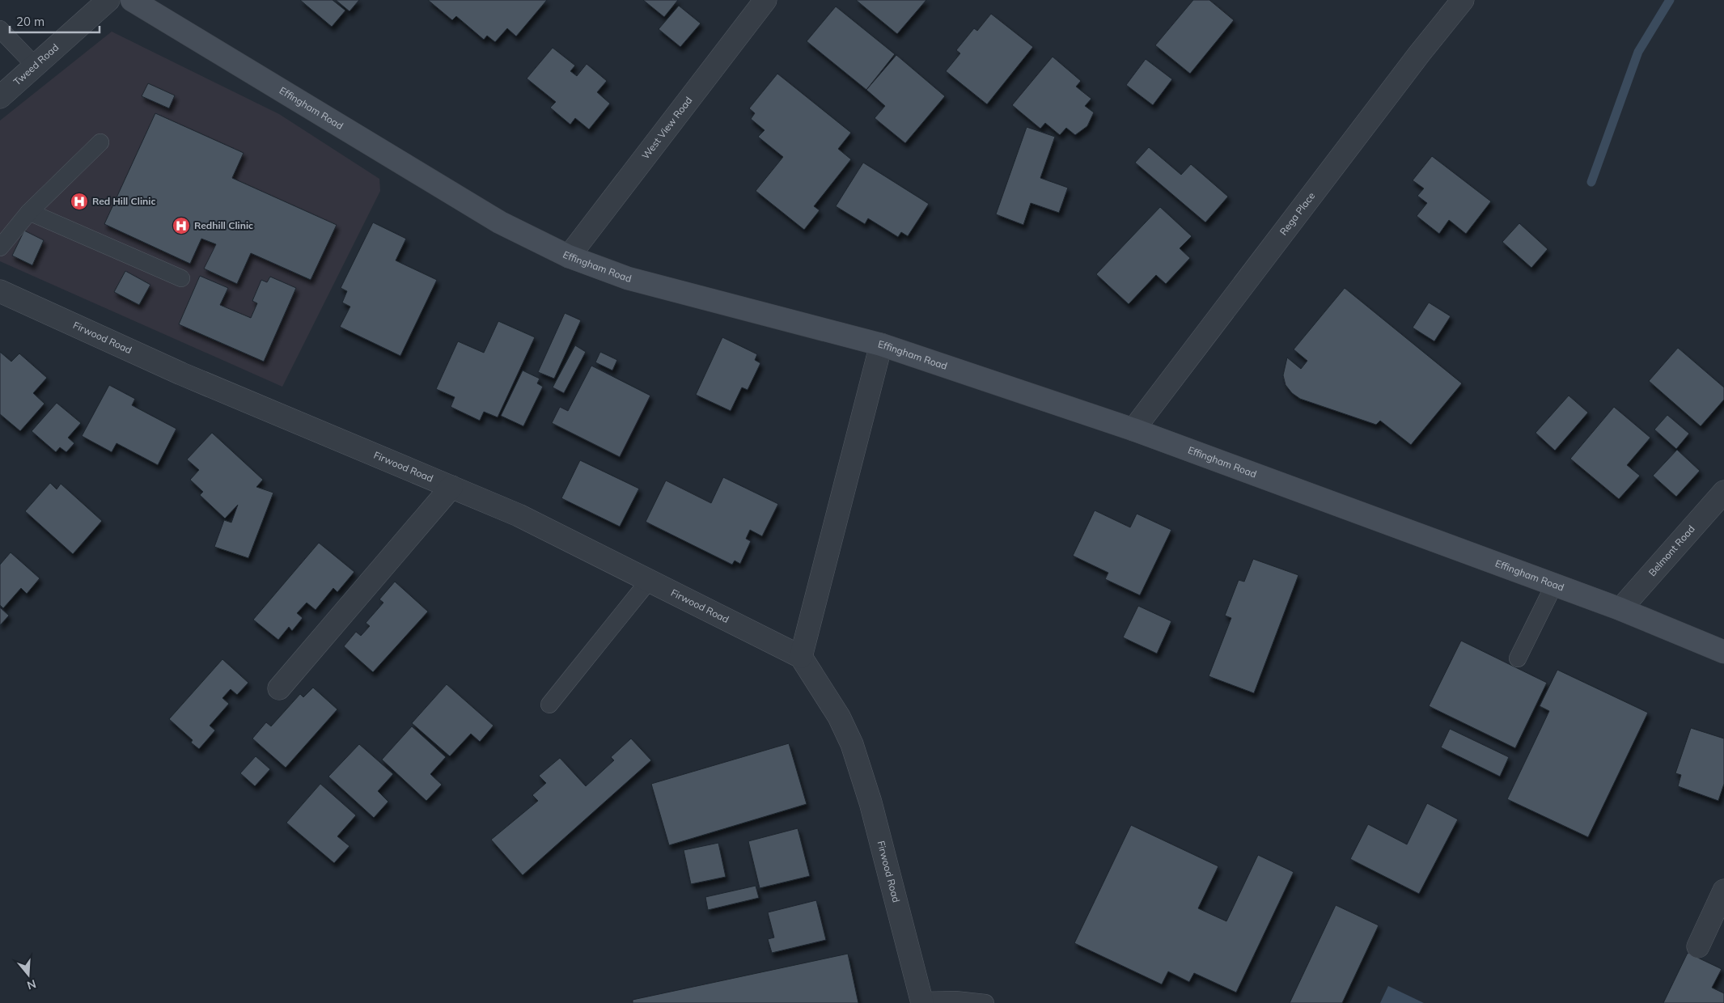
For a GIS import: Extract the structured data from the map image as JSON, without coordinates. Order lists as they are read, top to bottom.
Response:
{
  "streets": {
    "street": [
      "Tweed Road",
      "Effingham Road",
      "West View Road",
      "Rega Place",
      "Firwood Road",
      "Belmont Road"
    ]
  },
  "crossings": [
    ["Effingham Road", "West View Road"],
    ["Effingham Road", "Rega Place"],
    ["Effingham Road", "Belmont Road"]
  ],
  "places": {
    "hospital": ["Red Hill Clinic", "Redhill Clinic"]
  },
  "scale_bar": "20 m",
  "north": "bottom"
}
